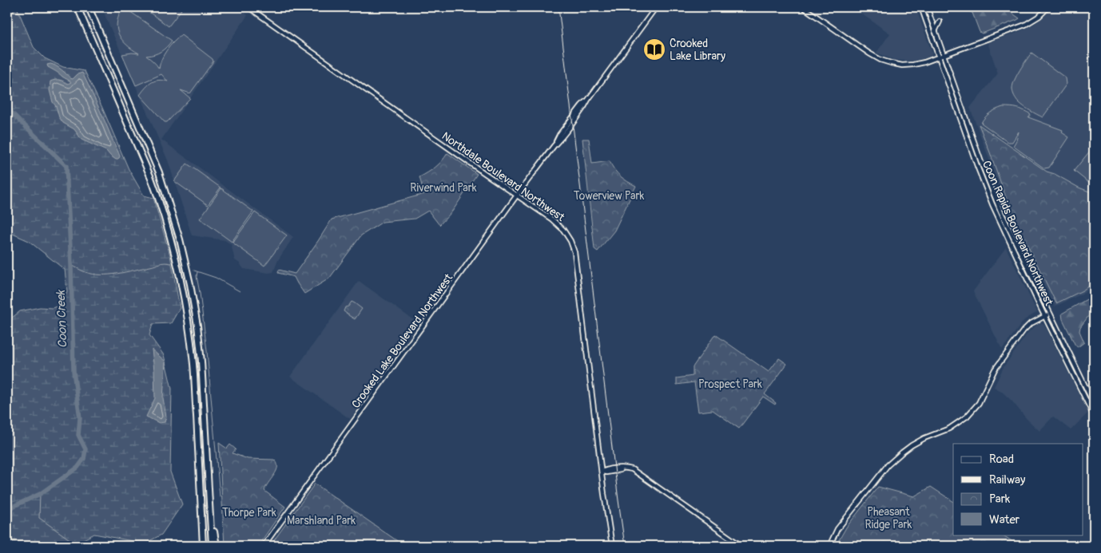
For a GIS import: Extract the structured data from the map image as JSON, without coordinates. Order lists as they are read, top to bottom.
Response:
{
  "streets": {
    "street": ["Northdale Boulevard Northwest", "Coon Rapids Boulevard Northwest", "Crooked Lake Boulevard Northwest"]
  },
  "crossings": [
    ["Northdale Boulevard Northwest", "Crooked Lake Boulevard Northwest"]
  ],
  "water": ["Coon Creek"],
  "parks": [
    "Riverwind Park",
    "Towerview Park",
    "Prospect Park",
    "Pheasant Ridge Park",
    "Thorpe Park",
    "Marshland Park"
  ],
  "places": {
    "library": ["Crooked Lake Library"]
  },
  "legend": [
    "Road",
    "Railway",
    "Park",
    "Water"
  ]
}
